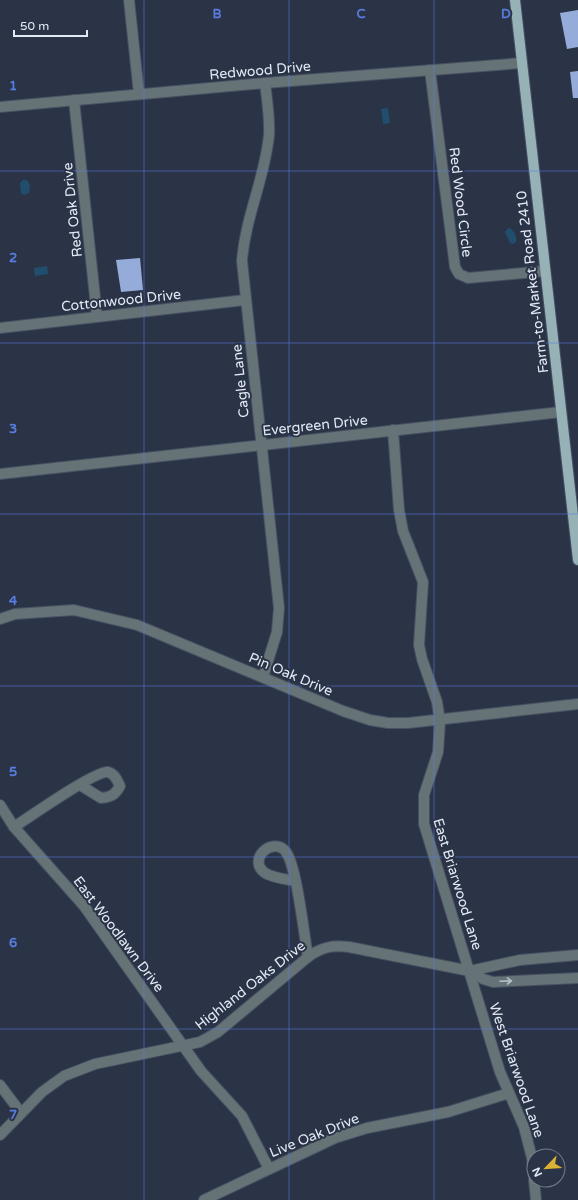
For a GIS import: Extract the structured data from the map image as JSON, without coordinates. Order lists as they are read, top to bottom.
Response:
{
  "streets": {
    "main road": ["Farm-to-Market Road 2410"],
    "street": [
      "Redwood Drive",
      "Red Wood Circle",
      "Red Oak Drive",
      "Cottonwood Drive",
      "Cagle Lane",
      "Evergreen Drive",
      "Pin Oak Drive",
      "East Briarwood Lane",
      "East Woodlawn Drive",
      "Highland Oaks Drive",
      "West Briarwood Lane",
      "Live Oak Drive"
    ]
  },
  "crossings": [
    ["Redwood Drive", "Red Wood Circle"],
    ["Redwood Drive", "Red Oak Drive"],
    ["Redwood Drive", "Farm-to-Market Road 2410"],
    ["Redwood Drive", "Cagle Lane"],
    ["Red Wood Circle", "Farm-to-Market Road 2410"],
    ["Red Oak Drive", "Cottonwood Drive"],
    ["Farm-to-Market Road 2410", "Evergreen Drive"],
    ["Cottonwood Drive", "Cagle Lane"],
    ["Cagle Lane", "Evergreen Drive"],
    ["Cagle Lane", "Pin Oak Drive"],
    ["Evergreen Drive", "East Briarwood Lane"],
    ["Pin Oak Drive", "East Briarwood Lane"],
    ["East Briarwood Lane", "Highland Oaks Drive"],
    ["East Briarwood Lane", "West Briarwood Lane"],
    ["East Woodlawn Drive", "Highland Oaks Drive"],
    ["East Woodlawn Drive", "Live Oak Drive"],
    ["Highland Oaks Drive", "West Briarwood Lane"],
    ["West Briarwood Lane", "Live Oak Drive"]
  ],
  "scale_bar": "50 m",
  "north": "bottom left",
  "grid": {
    "columns": ["B", "C", "D"],
    "rows": [
      "1",
      "2",
      "3",
      "4",
      "5",
      "6",
      "7"
    ]
  }
}
